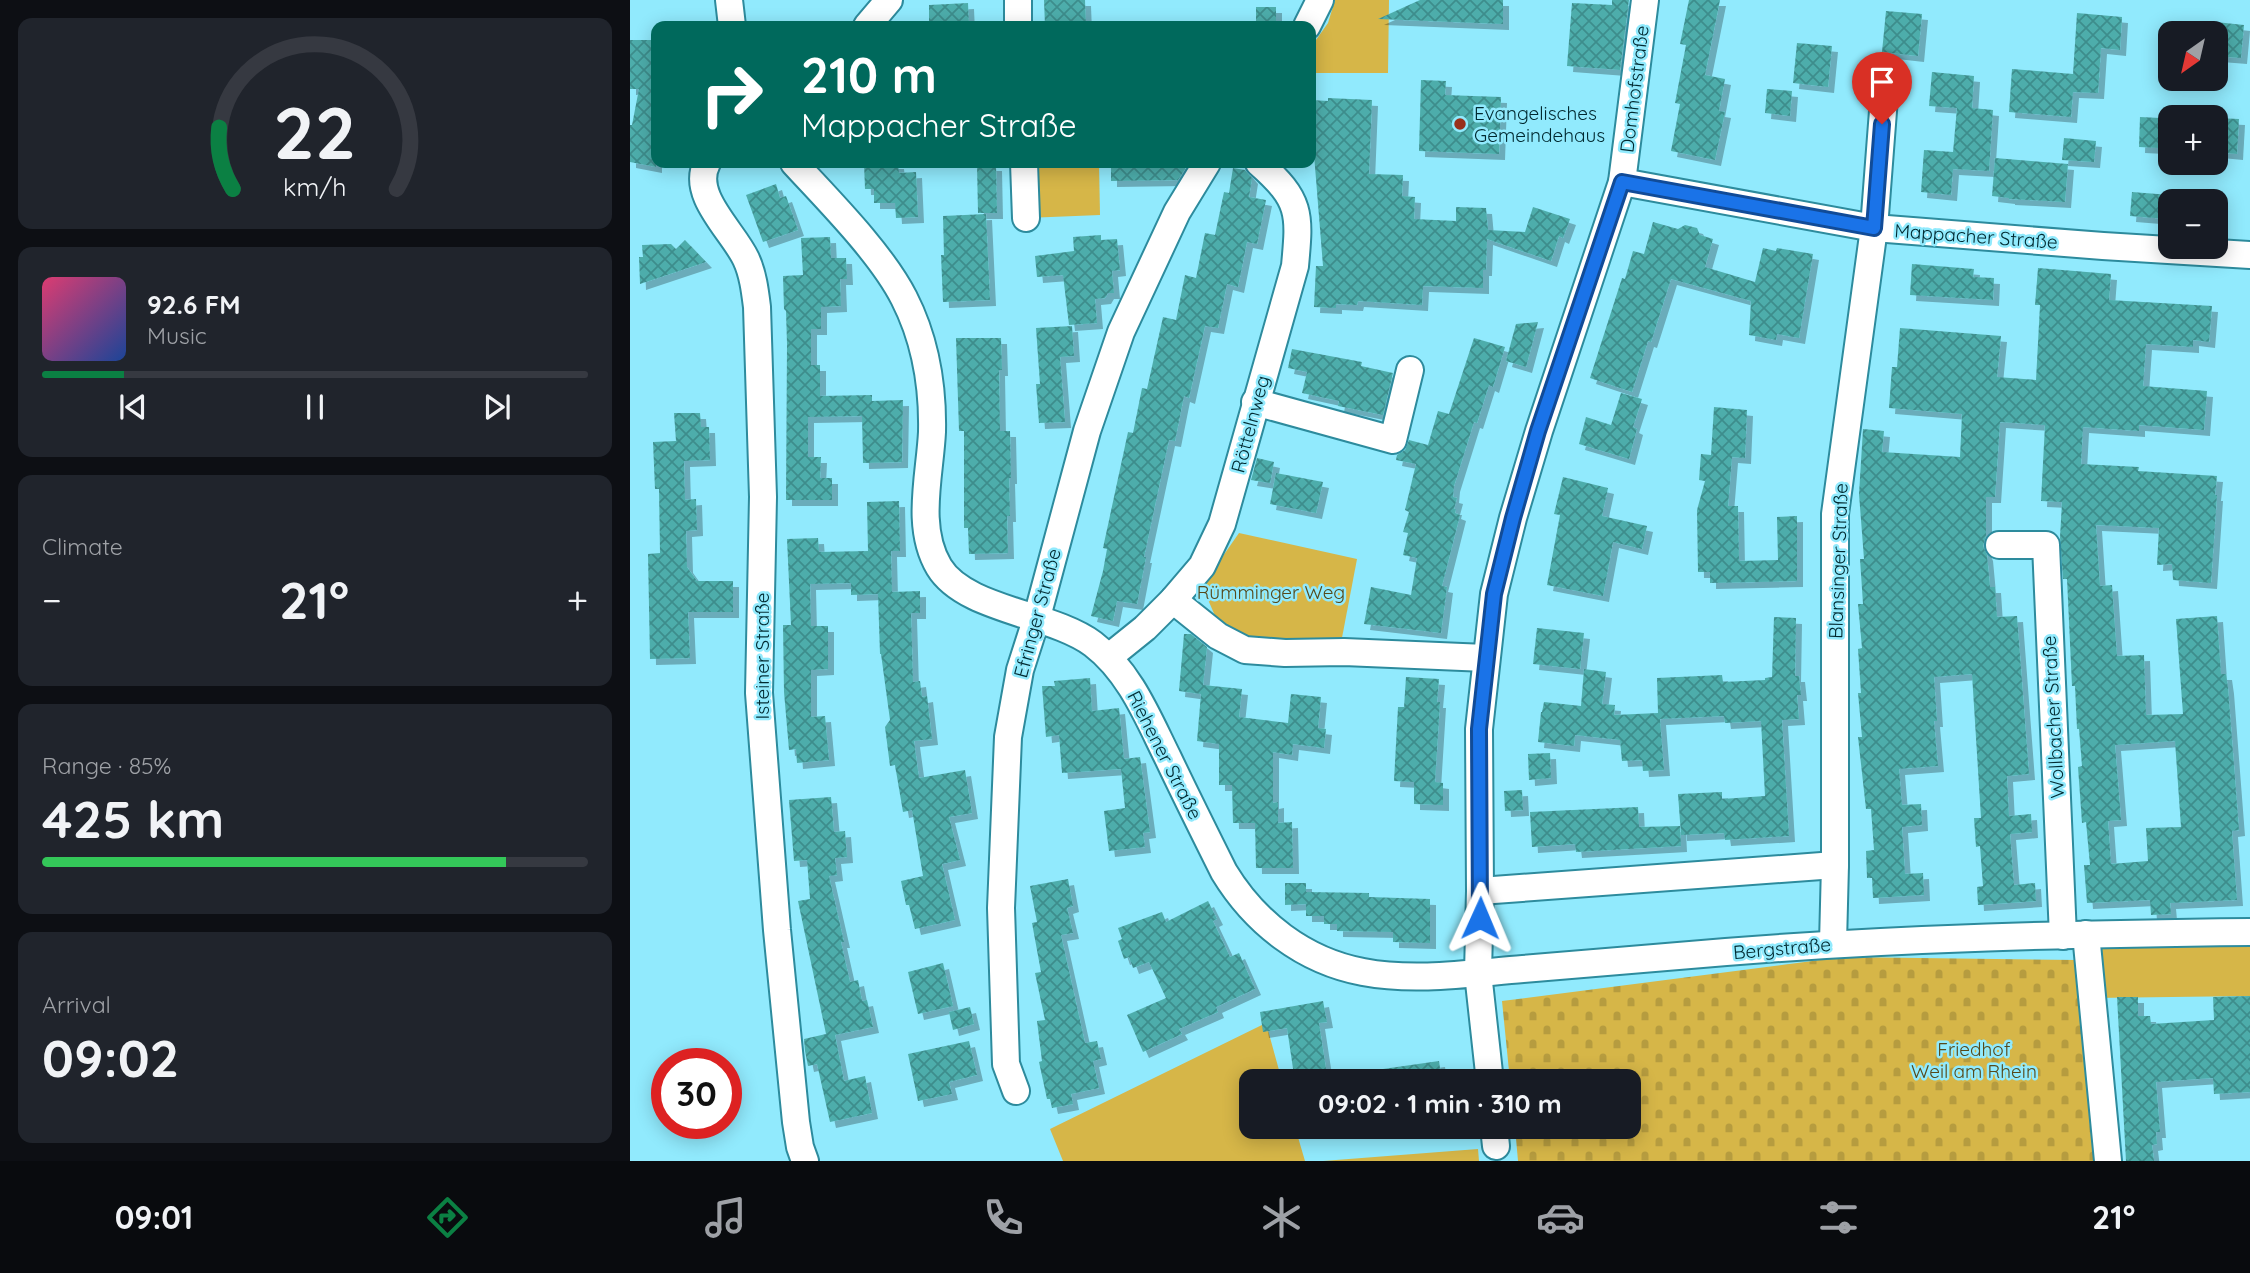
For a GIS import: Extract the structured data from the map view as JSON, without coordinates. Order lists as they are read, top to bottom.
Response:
{
  "streets": {
    "street": [
      "Domhofstraße",
      "Mappacher Straße",
      "Röttelnweg",
      "Blansinger Straße",
      "Efringer Straße",
      "Isteiner Straße",
      "Wollbacher Straße",
      "Riehener Straße",
      "Bergstraße"
    ]
  },
  "crossings": [
    ["Domhofstraße", "Mappacher Straße"],
    ["Domhofstraße", "Riehener Straße"],
    ["Domhofstraße", "Bergstraße"],
    ["Mappacher Straße", "Blansinger Straße"],
    ["Röttelnweg", "Riehener Straße"],
    ["Blansinger Straße", "Bergstraße"],
    ["Efringer Straße", "Riehener Straße"],
    ["Wollbacher Straße", "Bergstraße"],
    ["Riehener Straße", "Bergstraße"]
  ],
  "parks": ["Rümminger Weg", "Friedhof Weil am Rhein"],
  "places": ["Evangelisches Gemeindehaus"],
  "north": "bottom left",
  "page": {
    "map_buttons": ["+", "−"],
    "turn": ["210 m", "Mappacher Straße"],
    "song": ["92.6 FM", "Music"],
    "tile": [
      "Climate",
      ["Range · 85%", "425 km"],
      ["Arrival", "09:02"]
    ],
    "heat": ["−", "21°", "+"],
    "limit": "30",
    "trip": "09:02 · 1 min · 310 m",
    "tabs": ["09:01", "21°"],
    "gauge": ["22", "km/h"]
  }
}
